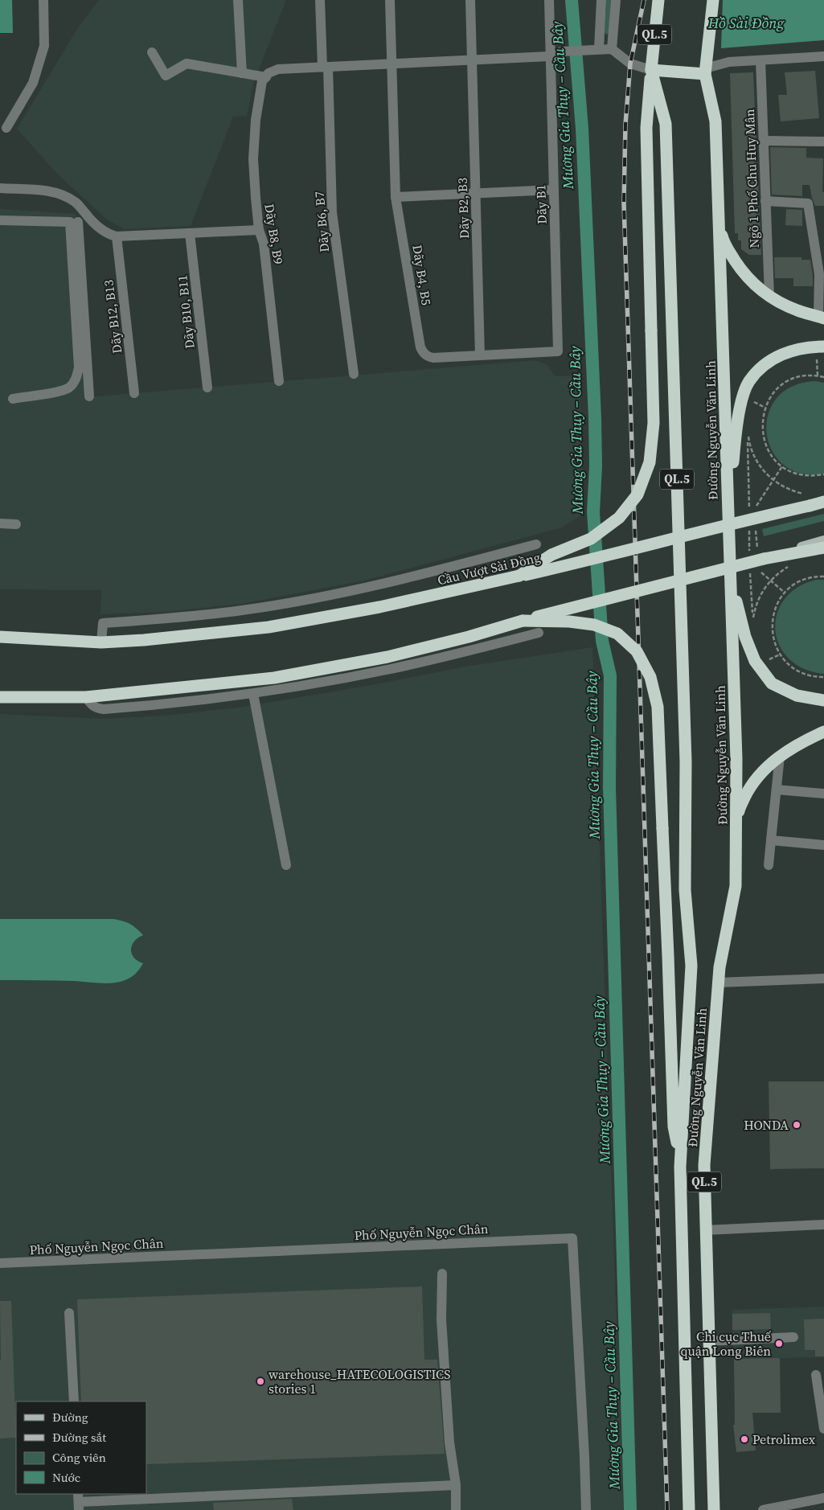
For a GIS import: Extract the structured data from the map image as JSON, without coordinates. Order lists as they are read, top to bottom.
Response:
{
  "streets": {
    "highway": ["QL.5", "Đường Nguyễn Văn Linh", "Cầu Vượt Sài Đồng"],
    "street": [
      "Ngõ 1 Phố Chu Huy Mân",
      "Dãy B1",
      "Dãy B2, B3",
      "Dãy B6, B7",
      "Dãy B8, B9",
      "Dãy B4, B5",
      "Dãy B10, B11",
      "Dãy B12, B13",
      "Phố Nguyễn Ngọc Chân"
    ]
  },
  "crossings": [
    ["Dãy B1", "Dãy B4, B5"],
    ["Dãy B2, B3", "Dãy B4, B5"]
  ],
  "water": ["Hồ Sài Đồng", "Mương Gia Thụy – Cầu Bây"],
  "places": [
    "HONDA",
    "Chi cục Thuế quận Long Biên",
    "warehouse_HATECOLOGISTICS stories 1",
    "Petrolimex"
  ],
  "legend": [
    "Đường",
    "Đường sắt",
    "Công viên",
    "Nước"
  ]
}
